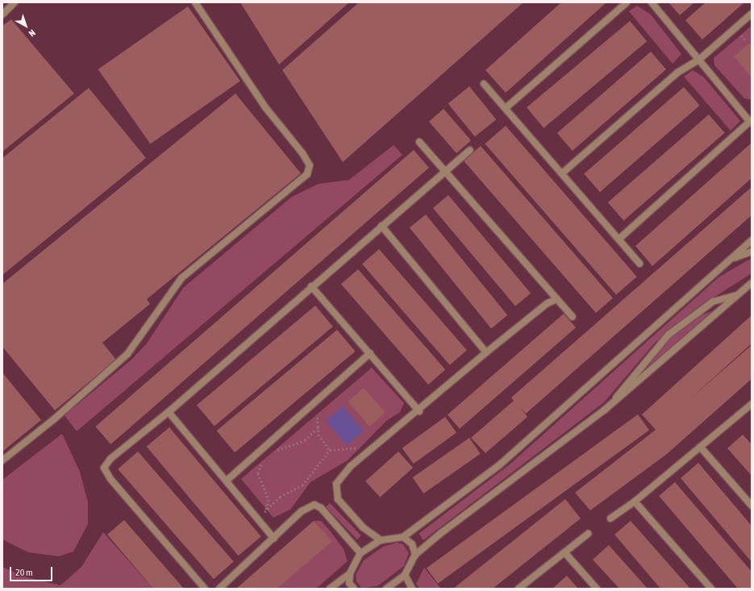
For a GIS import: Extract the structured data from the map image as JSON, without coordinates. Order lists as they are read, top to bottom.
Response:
{
  "scale_bar": "20 m",
  "north": "bottom right"
}
